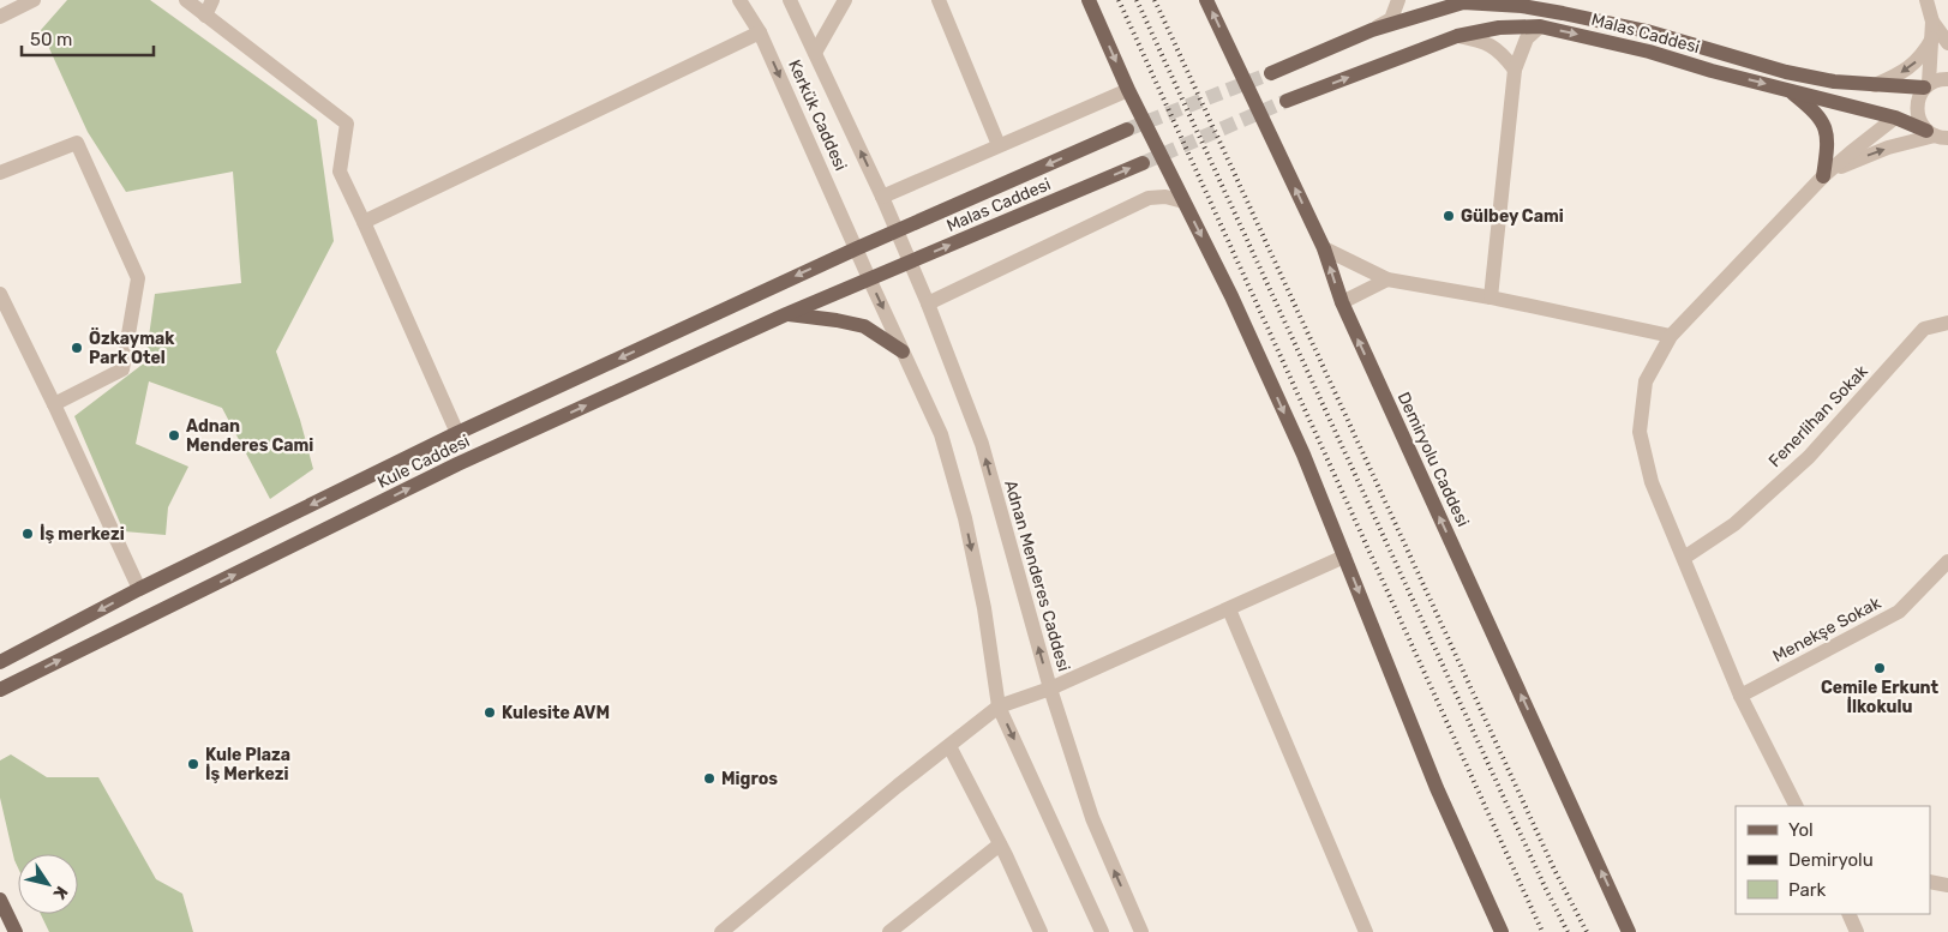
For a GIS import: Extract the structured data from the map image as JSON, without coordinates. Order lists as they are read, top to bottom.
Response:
{
  "streets": {
    "main road": ["Malas Caddesi", "Demiryolu Caddesi", "Kule Caddesi"],
    "street": [
      "Kerkük Caddesi",
      "Fenerlihan Sokak",
      "Adnan Menderes Caddesi",
      "Menekşe Sokak"
    ]
  },
  "crossings": [
    ["Malas Caddesi", "Kerkük Caddesi"],
    ["Malas Caddesi", "Kule Caddesi"],
    ["Malas Caddesi", "Adnan Menderes Caddesi"],
    ["Kerkük Caddesi", "Kule Caddesi"],
    ["Kerkük Caddesi", "Adnan Menderes Caddesi"]
  ],
  "places": [
    "Gülbey Cami",
    "Özkaymak Park Otel",
    "Adnan Menderes Cami",
    "İş merkezi",
    "Cemile Erkunt İlkokulu",
    "Kulesite AVM",
    "Kule Plaza İş Merkezi",
    "Migros"
  ],
  "legend": ["Yol", "Demiryolu", "Park"],
  "scale_bar": "50 m",
  "north": "bottom right"
}
